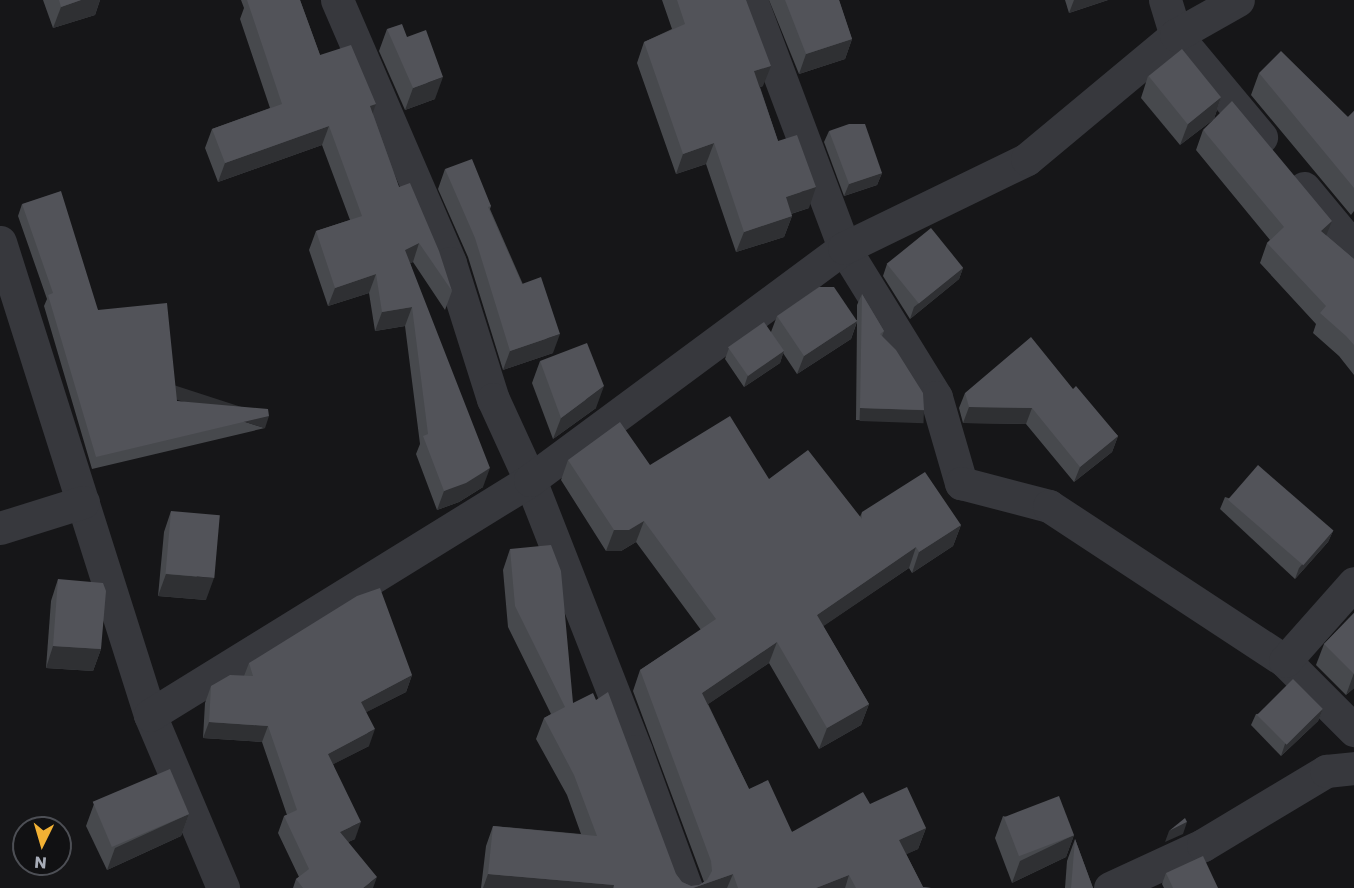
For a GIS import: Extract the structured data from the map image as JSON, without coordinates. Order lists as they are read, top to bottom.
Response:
{
  "north": "bottom"
}
